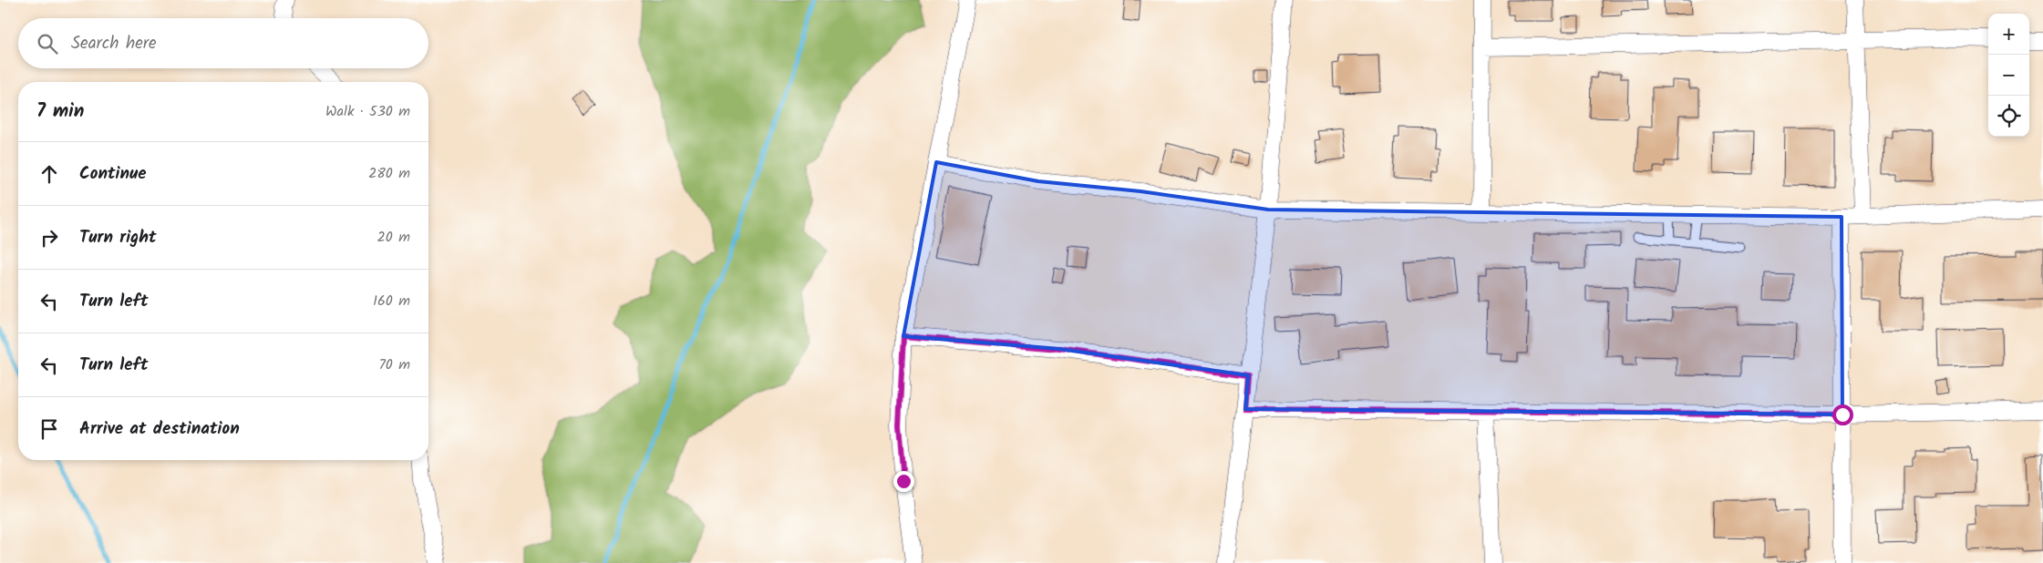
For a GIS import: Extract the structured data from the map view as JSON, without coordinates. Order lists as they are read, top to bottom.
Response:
{
  "page": {
    "map_buttons": ["+", "−"],
    "search": "Search here",
    "heading": ["7 min", "Walk · 530 m"],
    "list": [
      ["Continue", "280 m"],
      ["Turn right", "20 m"],
      ["Turn left", "160 m"],
      ["Turn left", "70 m"],
      "Arrive at destination"
    ]
  }
}
